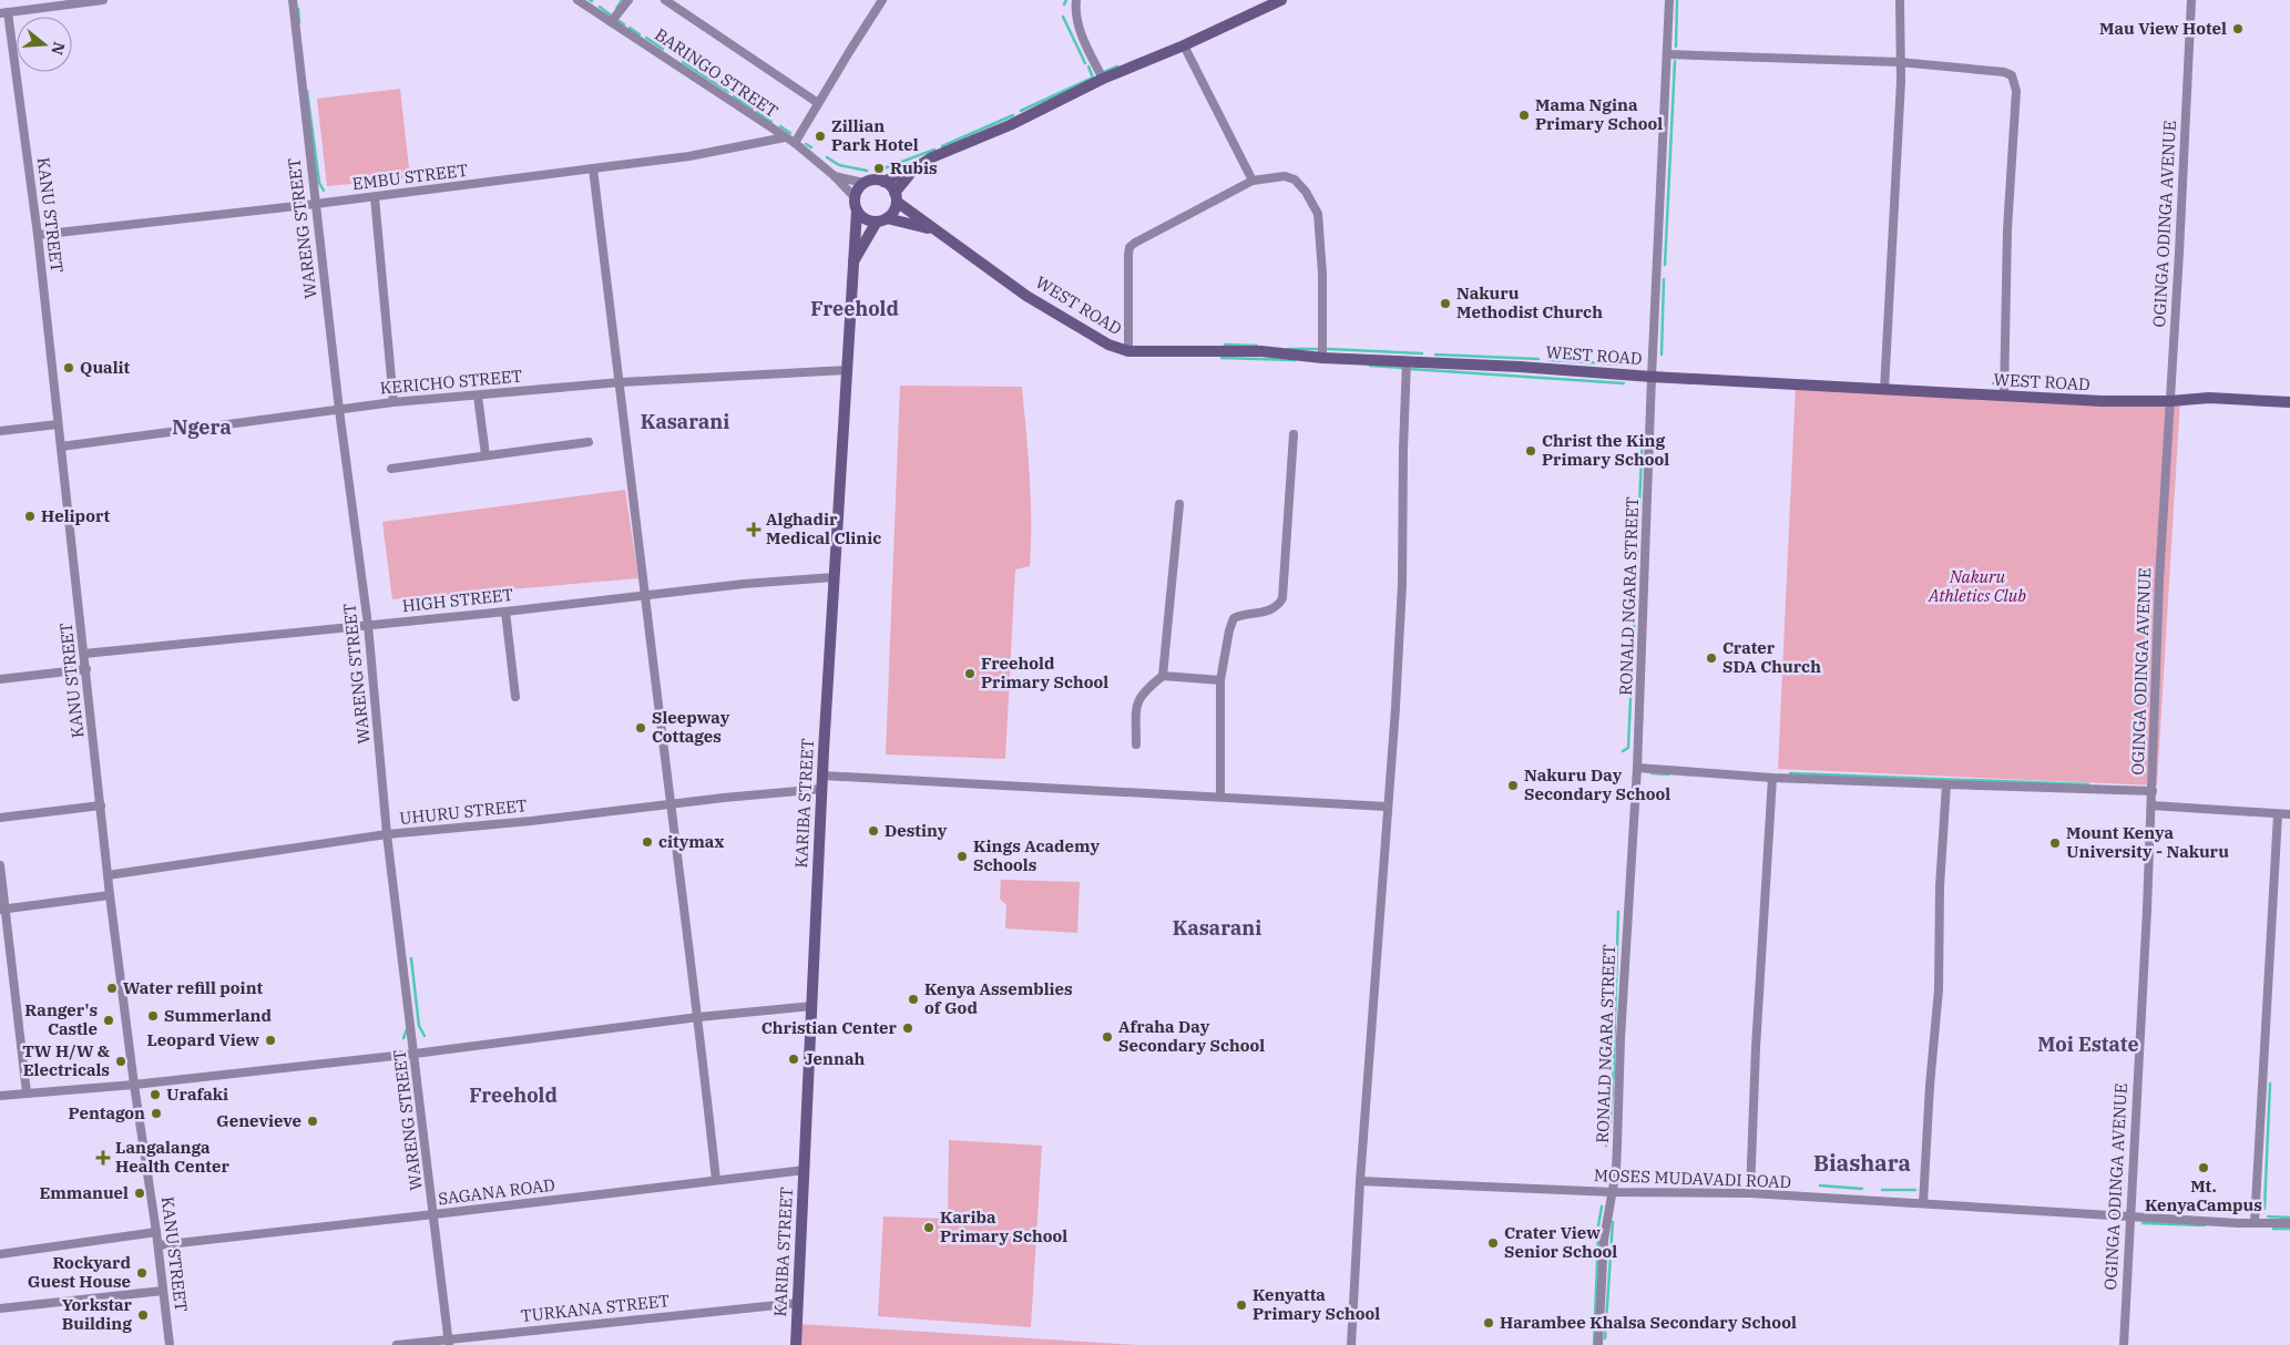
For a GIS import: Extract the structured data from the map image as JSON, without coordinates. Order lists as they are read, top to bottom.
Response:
{
  "streets": {
    "street": [
      "BARINGO STREET",
      "EMBU STREET",
      "KANU STREET",
      "OGINGA ODINGA AVENUE",
      "WARENG STREET",
      "WEST ROAD",
      "KERICHO STREET",
      "RONALD NGARA STREET",
      "HIGH STREET",
      "KARIBA STREET",
      "UHURU STREET",
      "MOSES MUDAVADI ROAD",
      "SAGANA ROAD",
      "TURKANA STREET"
    ]
  },
  "crossings": [
    ["BARINGO STREET", "EMBU STREET"],
    ["BARINGO STREET", "WEST ROAD"],
    ["BARINGO STREET", "KARIBA STREET"],
    ["EMBU STREET", "KANU STREET"],
    ["EMBU STREET", "WARENG STREET"],
    ["KANU STREET", "KERICHO STREET"],
    ["KANU STREET", "HIGH STREET"],
    ["KANU STREET", "UHURU STREET"],
    ["KANU STREET", "SAGANA ROAD"],
    ["OGINGA ODINGA AVENUE", "WEST ROAD"],
    ["OGINGA ODINGA AVENUE", "MOSES MUDAVADI ROAD"],
    ["WARENG STREET", "KERICHO STREET"],
    ["WARENG STREET", "HIGH STREET"],
    ["WARENG STREET", "UHURU STREET"],
    ["WARENG STREET", "SAGANA ROAD"],
    ["WARENG STREET", "TURKANA STREET"],
    ["WEST ROAD", "RONALD NGARA STREET"],
    ["WEST ROAD", "KARIBA STREET"],
    ["KERICHO STREET", "KARIBA STREET"],
    ["RONALD NGARA STREET", "MOSES MUDAVADI ROAD"],
    ["HIGH STREET", "KARIBA STREET"],
    ["KARIBA STREET", "UHURU STREET"],
    ["KARIBA STREET", "SAGANA ROAD"],
    ["KARIBA STREET", "TURKANA STREET"]
  ],
  "districts": [
    "Freehold",
    "Kasarani",
    "Ngera",
    "Kasarani",
    "Moi Estate",
    "Freehold",
    "Biashara"
  ],
  "parks": ["Nakuru Athletics Club"],
  "places": {
    "other": [
      "Mau View Hotel",
      "Mama Ngina Primary School",
      "Zillian Park Hotel",
      "Rubis",
      "Nakuru Methodist Church",
      "Qualit",
      "Christ the King Primary School",
      "Heliport",
      "Crater SDA Church",
      "Freehold Primary School",
      "Sleepway Cottages",
      "Nakuru Day Secondary School",
      "Destiny",
      "citymax",
      "Mount Kenya University - Nakuru",
      "Kings Academy Schools",
      "Water refill point",
      "Kenya Assemblies of God",
      "Summerland",
      "Ranger's Castle",
      "Christian Center",
      "Afraha Day Secondary School",
      "Leopard View",
      "Jennah",
      "TW H/W & Electricals",
      "Urafaki",
      "Pentagon",
      "Genevieve",
      "Mt. KenyaCampus",
      "Emmanuel",
      "Kariba Primary School",
      "Crater View Senior School",
      "Rockyard Guest House",
      "Kenyatta Primary School",
      "Yorkstar Building",
      "Harambee Khalsa Secondary School"
    ],
    "health": ["Alghadir Medical Clinic", "Langalanga Health Center"]
  },
  "north": "right"
}
